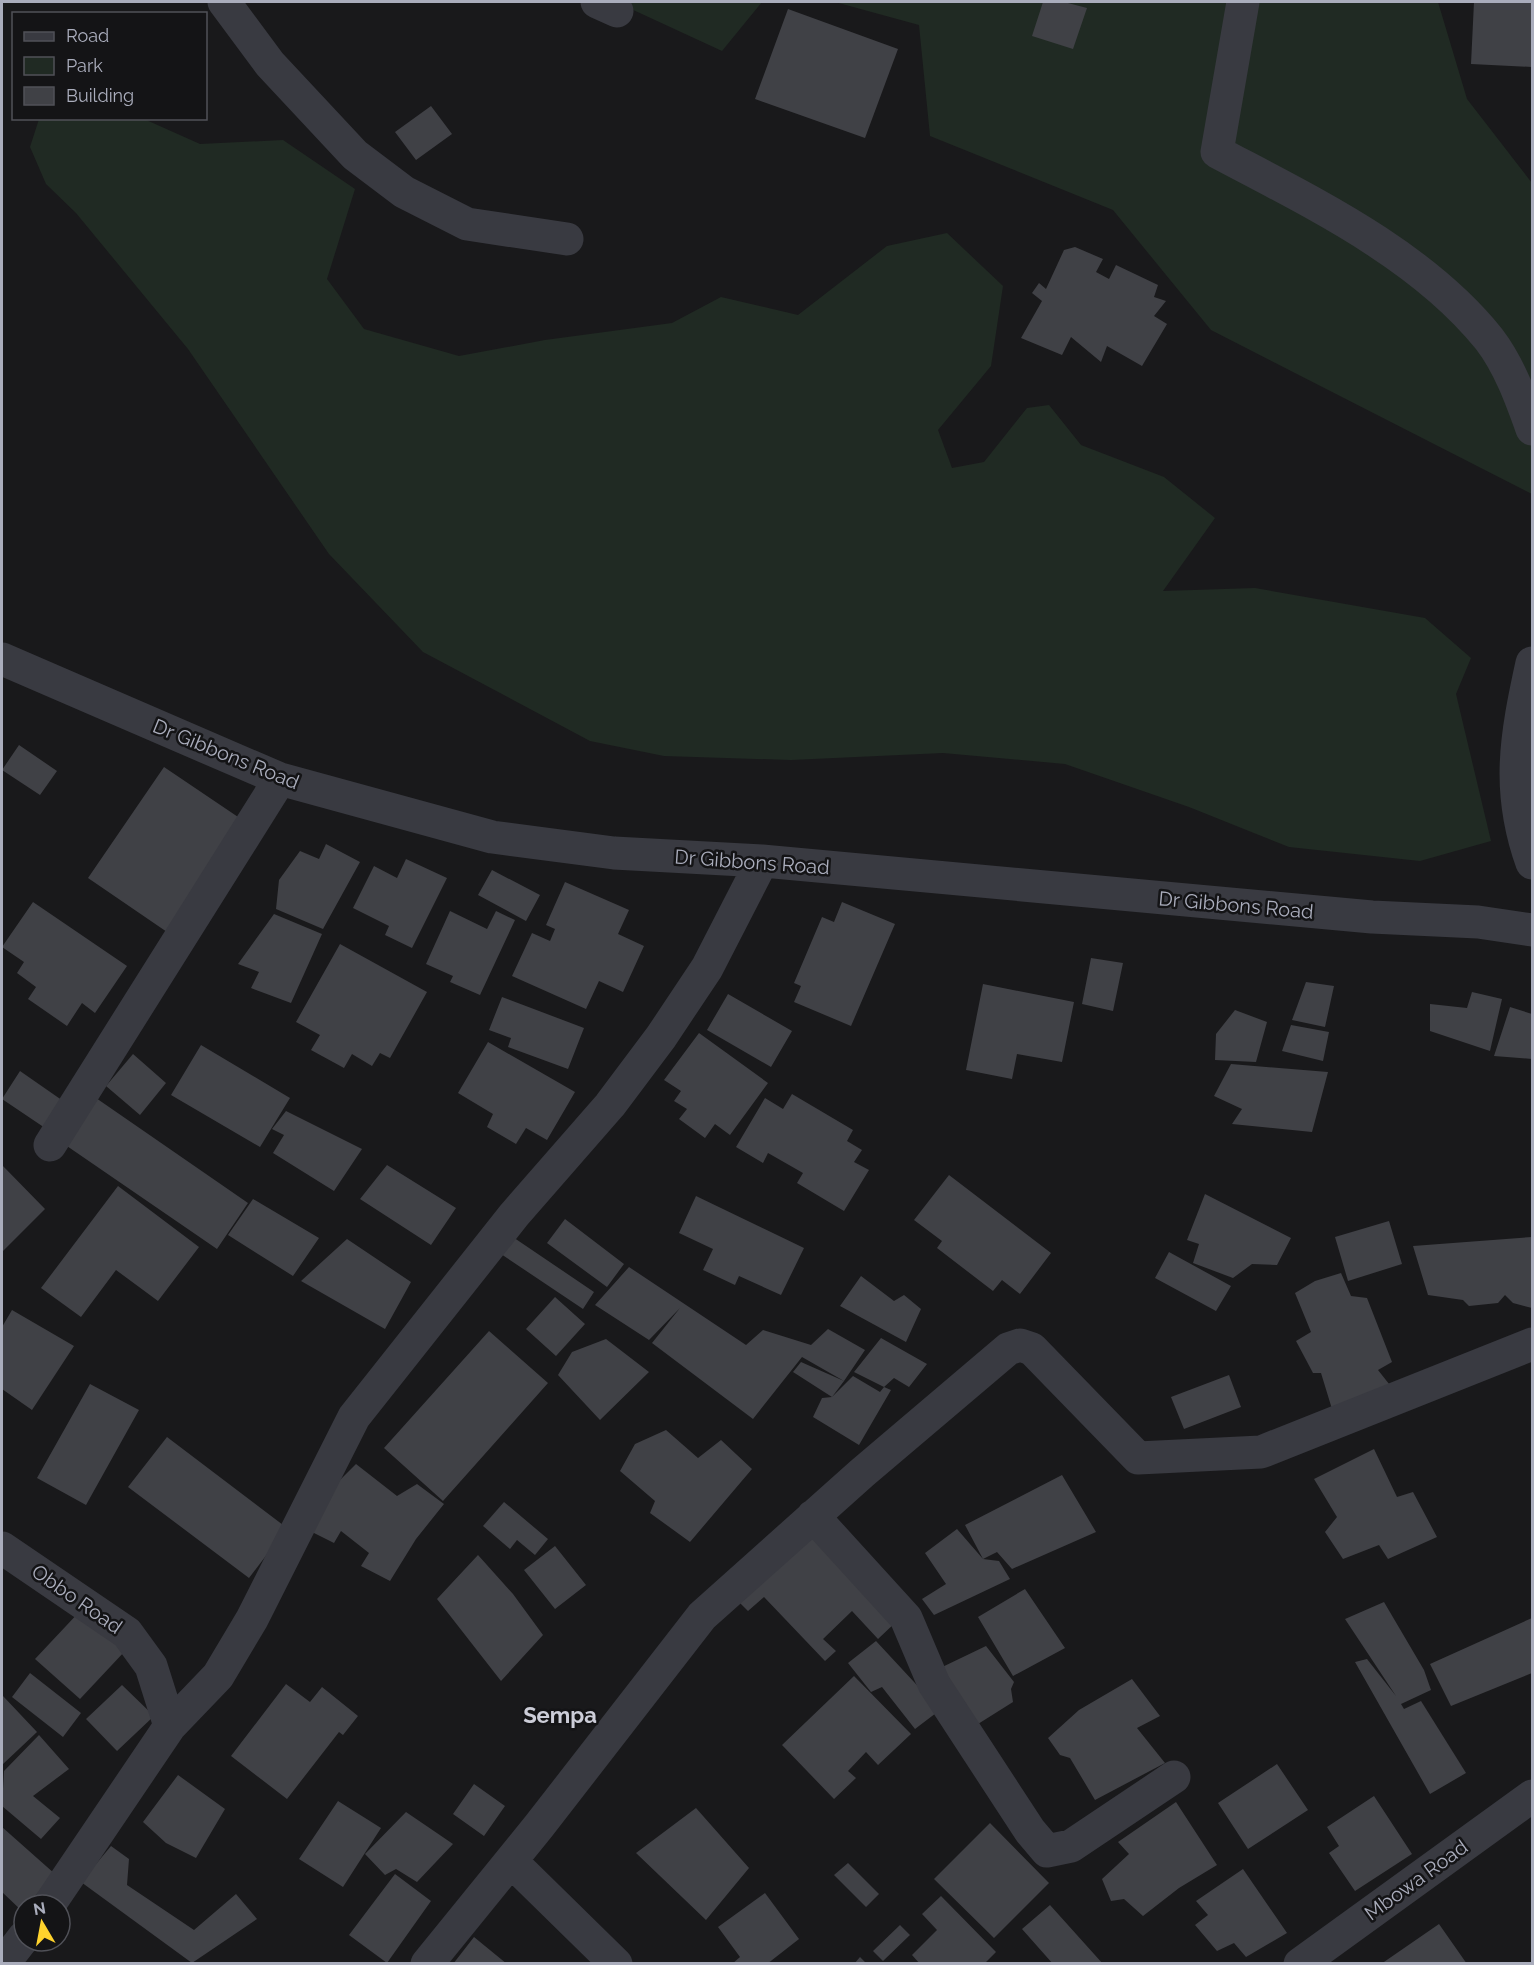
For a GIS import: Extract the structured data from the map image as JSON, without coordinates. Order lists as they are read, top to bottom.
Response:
{
  "streets": {
    "street": ["Dr Gibbons Road", "Obbo Road", "Mbowa Road"]
  },
  "districts": ["Sempa"],
  "legend": ["Road", "Park", "Building"],
  "north": "top"
}
